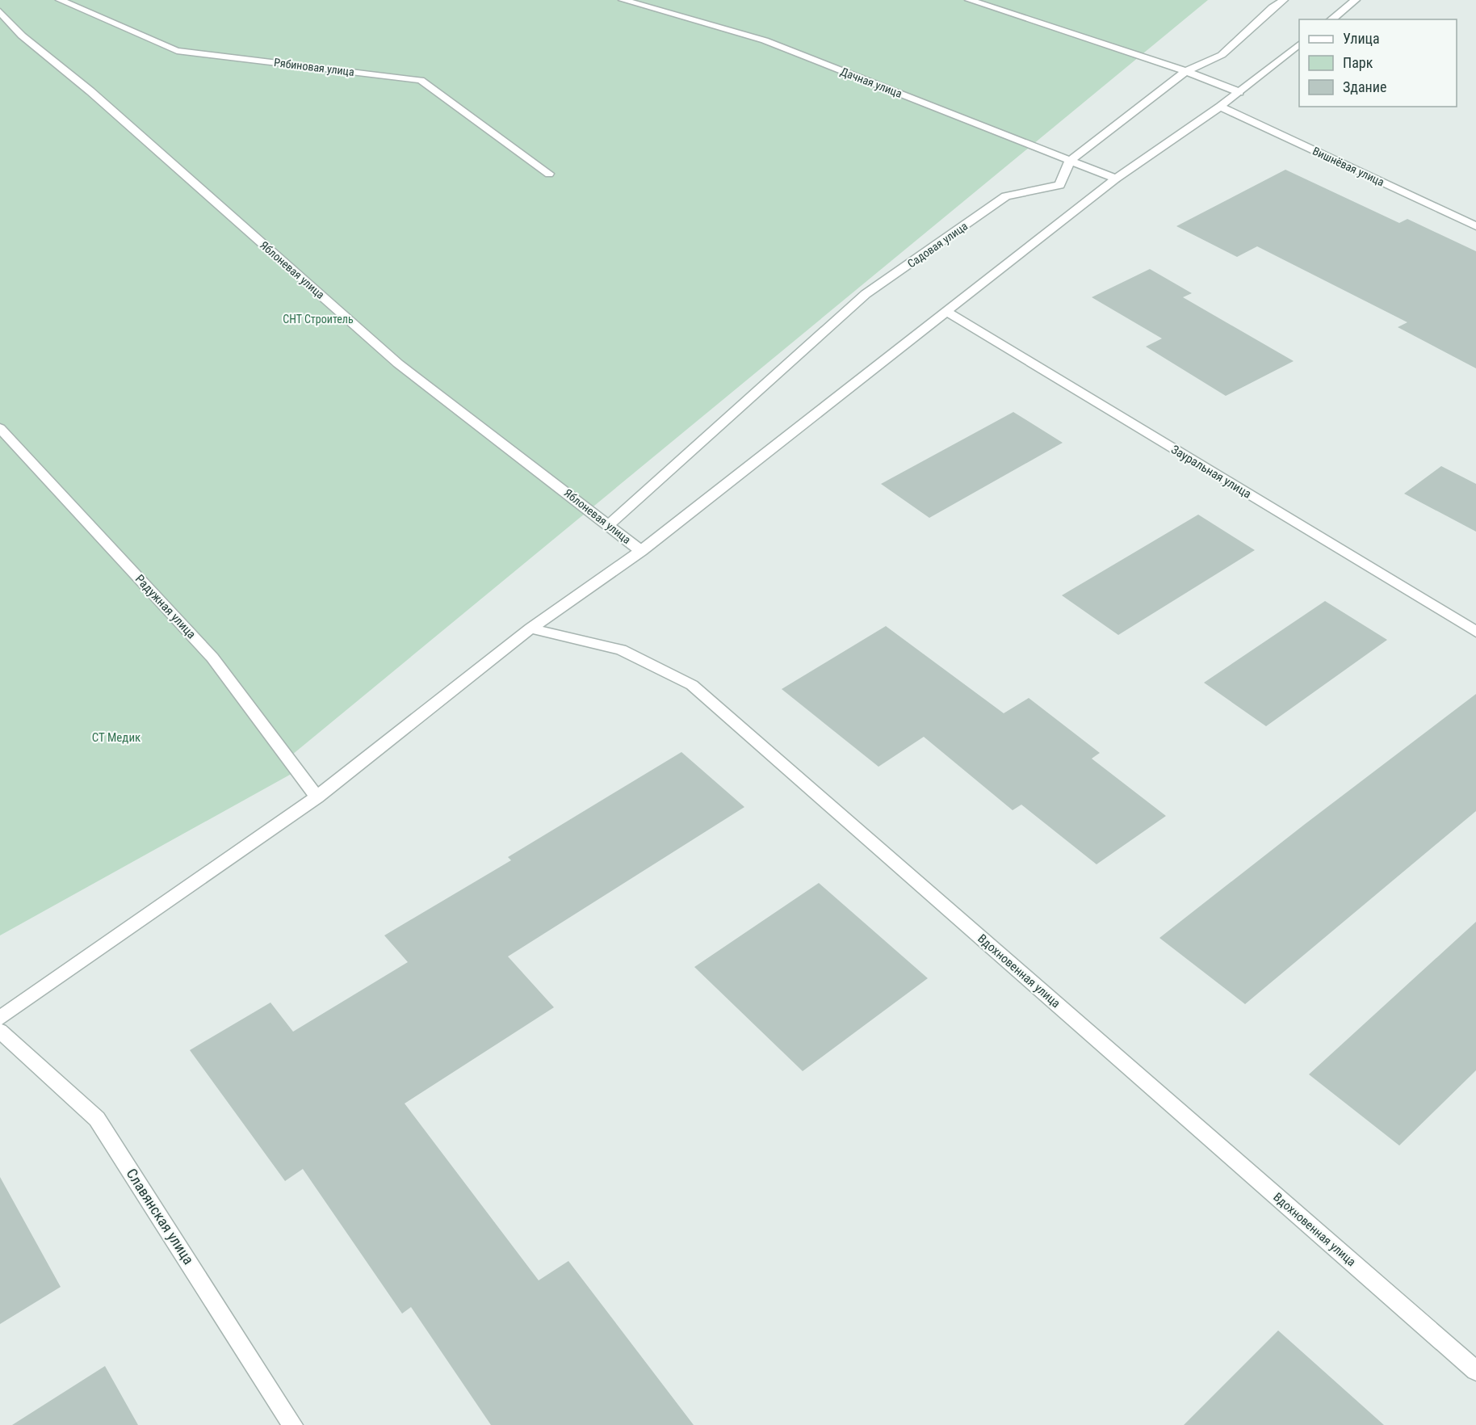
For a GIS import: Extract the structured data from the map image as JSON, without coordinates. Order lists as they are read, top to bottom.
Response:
{
  "streets": {
    "street": [
      "Рябиновая улица",
      "Дачная улица",
      "Вишнёвая улица",
      "Садовая улица",
      "Яблоневая улица",
      "Зауральная улица",
      "Радужная улица",
      "Вдохновенная улица",
      "Славянская улица"
    ]
  },
  "crossings": [
    ["Дачная улица", "Садовая улица"],
    ["Садовая улица", "Яблоневая улица"]
  ],
  "parks": ["СНТ Строитель", "СТ Медик"],
  "legend": ["Улица", "Парк", "Здание"]
}
